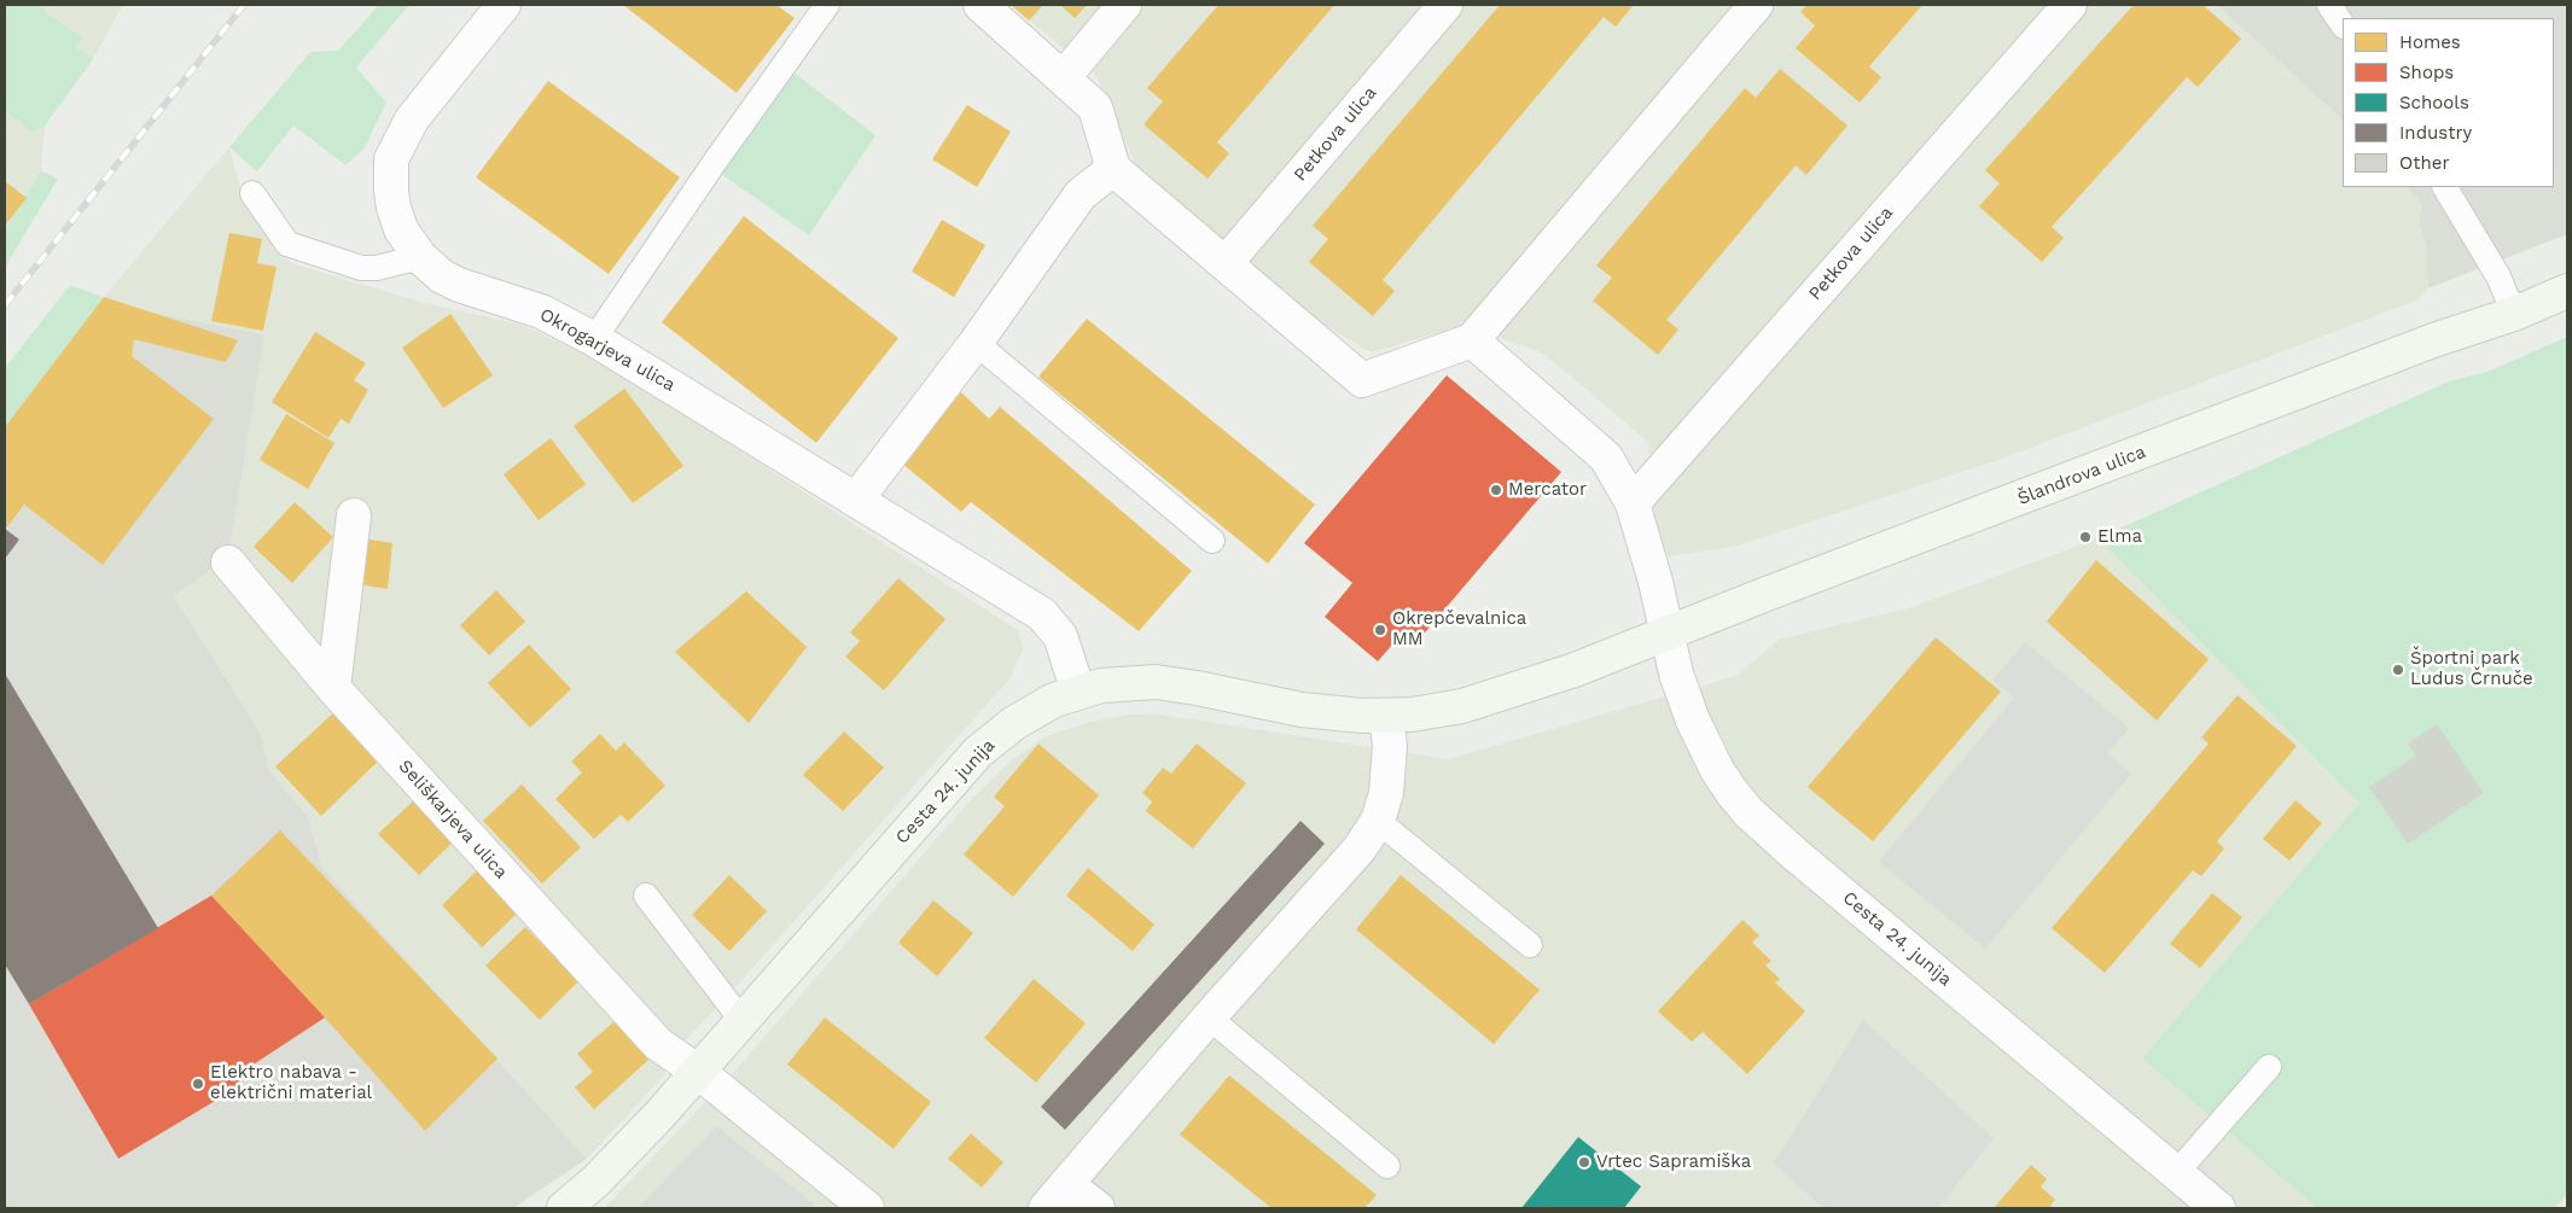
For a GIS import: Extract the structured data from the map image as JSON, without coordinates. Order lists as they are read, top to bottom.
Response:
{
  "streets": {
    "street": [
      "Petkova ulica",
      "Okrogarjeva ulica",
      "Šlandrova ulica",
      "Cesta 24. junija",
      "Seliškarjeva ulica"
    ]
  },
  "crossings": [
    ["Okrogarjeva ulica", "Cesta 24. junija"],
    ["Šlandrova ulica", "Cesta 24. junija"],
    ["Cesta 24. junija", "Seliškarjeva ulica"]
  ],
  "places": [
    "Mercator",
    "Elma",
    "Okrepčevalnica MM",
    "Športni park Ludus Črnuče",
    "Elektro nabava - električni material",
    "Vrtec Sapramiška"
  ],
  "legend": [
    "Homes",
    "Shops",
    "Schools",
    "Industry",
    "Other"
  ]
}
